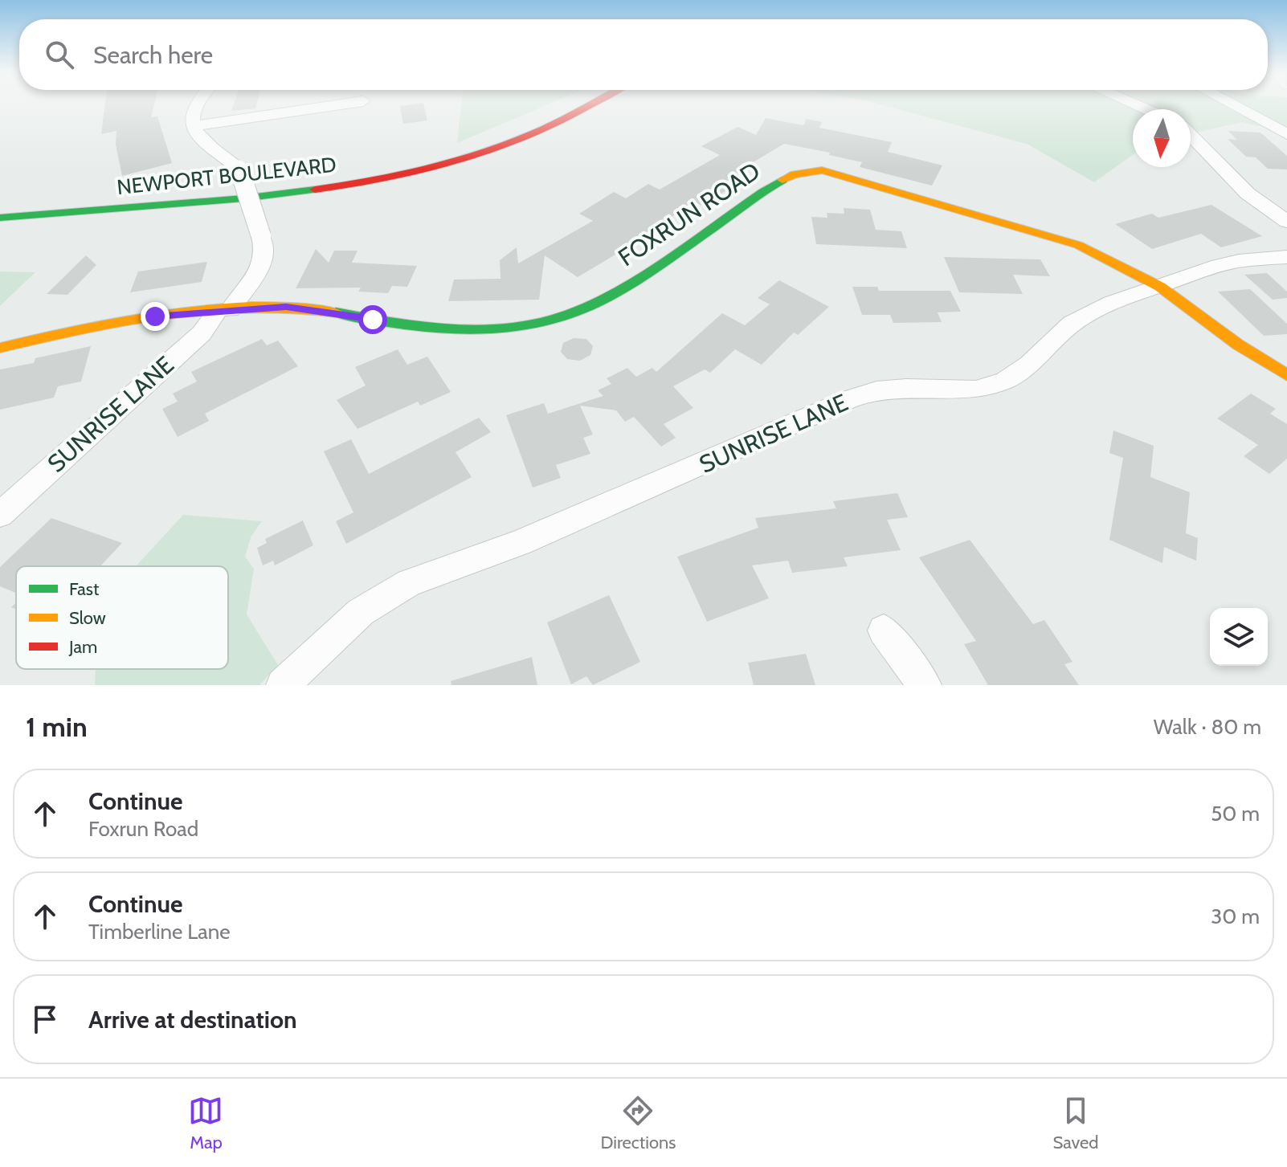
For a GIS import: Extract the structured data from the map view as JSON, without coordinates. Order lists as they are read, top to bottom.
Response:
{
  "streets": {
    "street": ["NEWPORT BOULEVARD", "FOXRUN ROAD", "SUNRISE LANE"]
  },
  "crossings": [
    ["FOXRUN ROAD", "SUNRISE LANE"]
  ],
  "legend": ["Fast", "Slow", "Jam"],
  "north": "bottom",
  "page": {
    "search": "Search here",
    "heading": ["1 min", "Walk · 80 m"],
    "list": [
      ["Continue", "Foxrun Road", "50 m"],
      ["Continue", "Timberline Lane", "30 m"],
      "Arrive at destination"
    ],
    "nav": ["Map", "Directions", "Saved"]
  }
}
